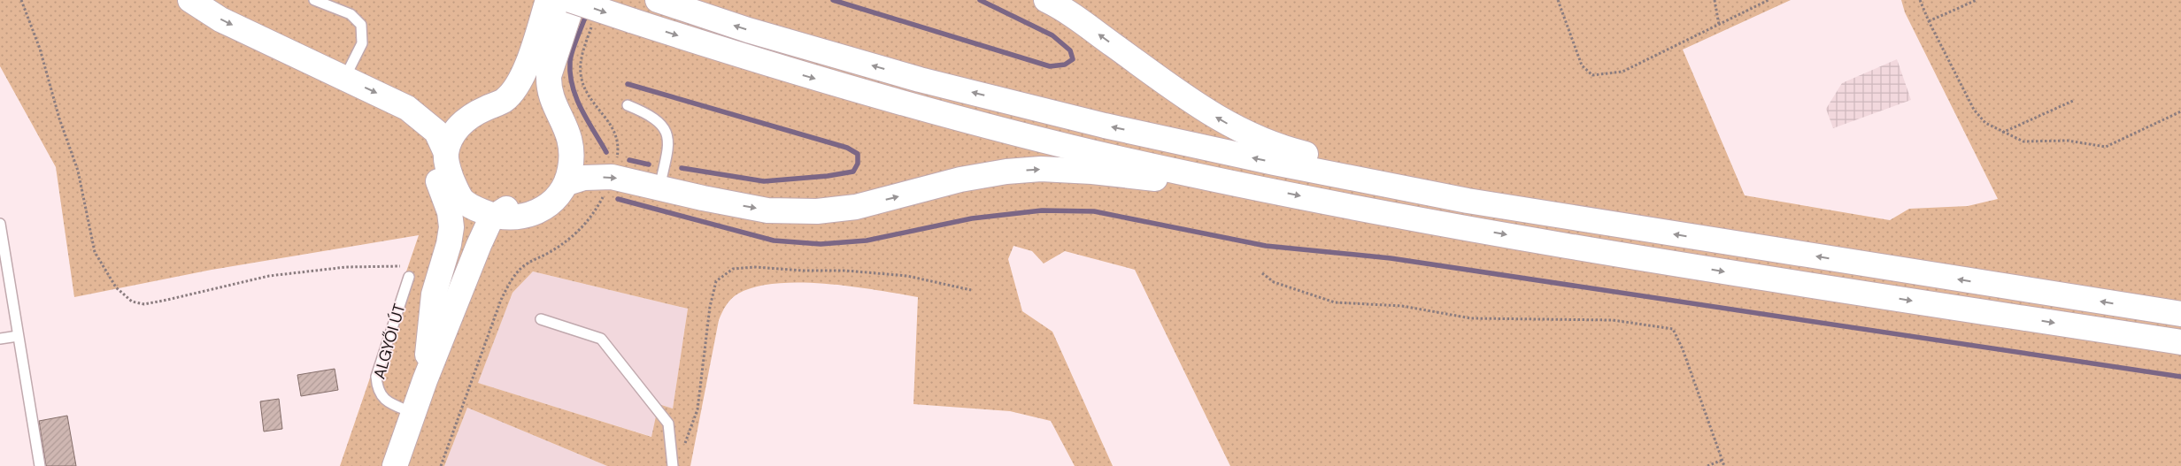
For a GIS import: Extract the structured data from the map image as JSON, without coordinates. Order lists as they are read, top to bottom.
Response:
{
  "streets": {
    "lane": ["ALGYŐI ÚT"]
  }
}
